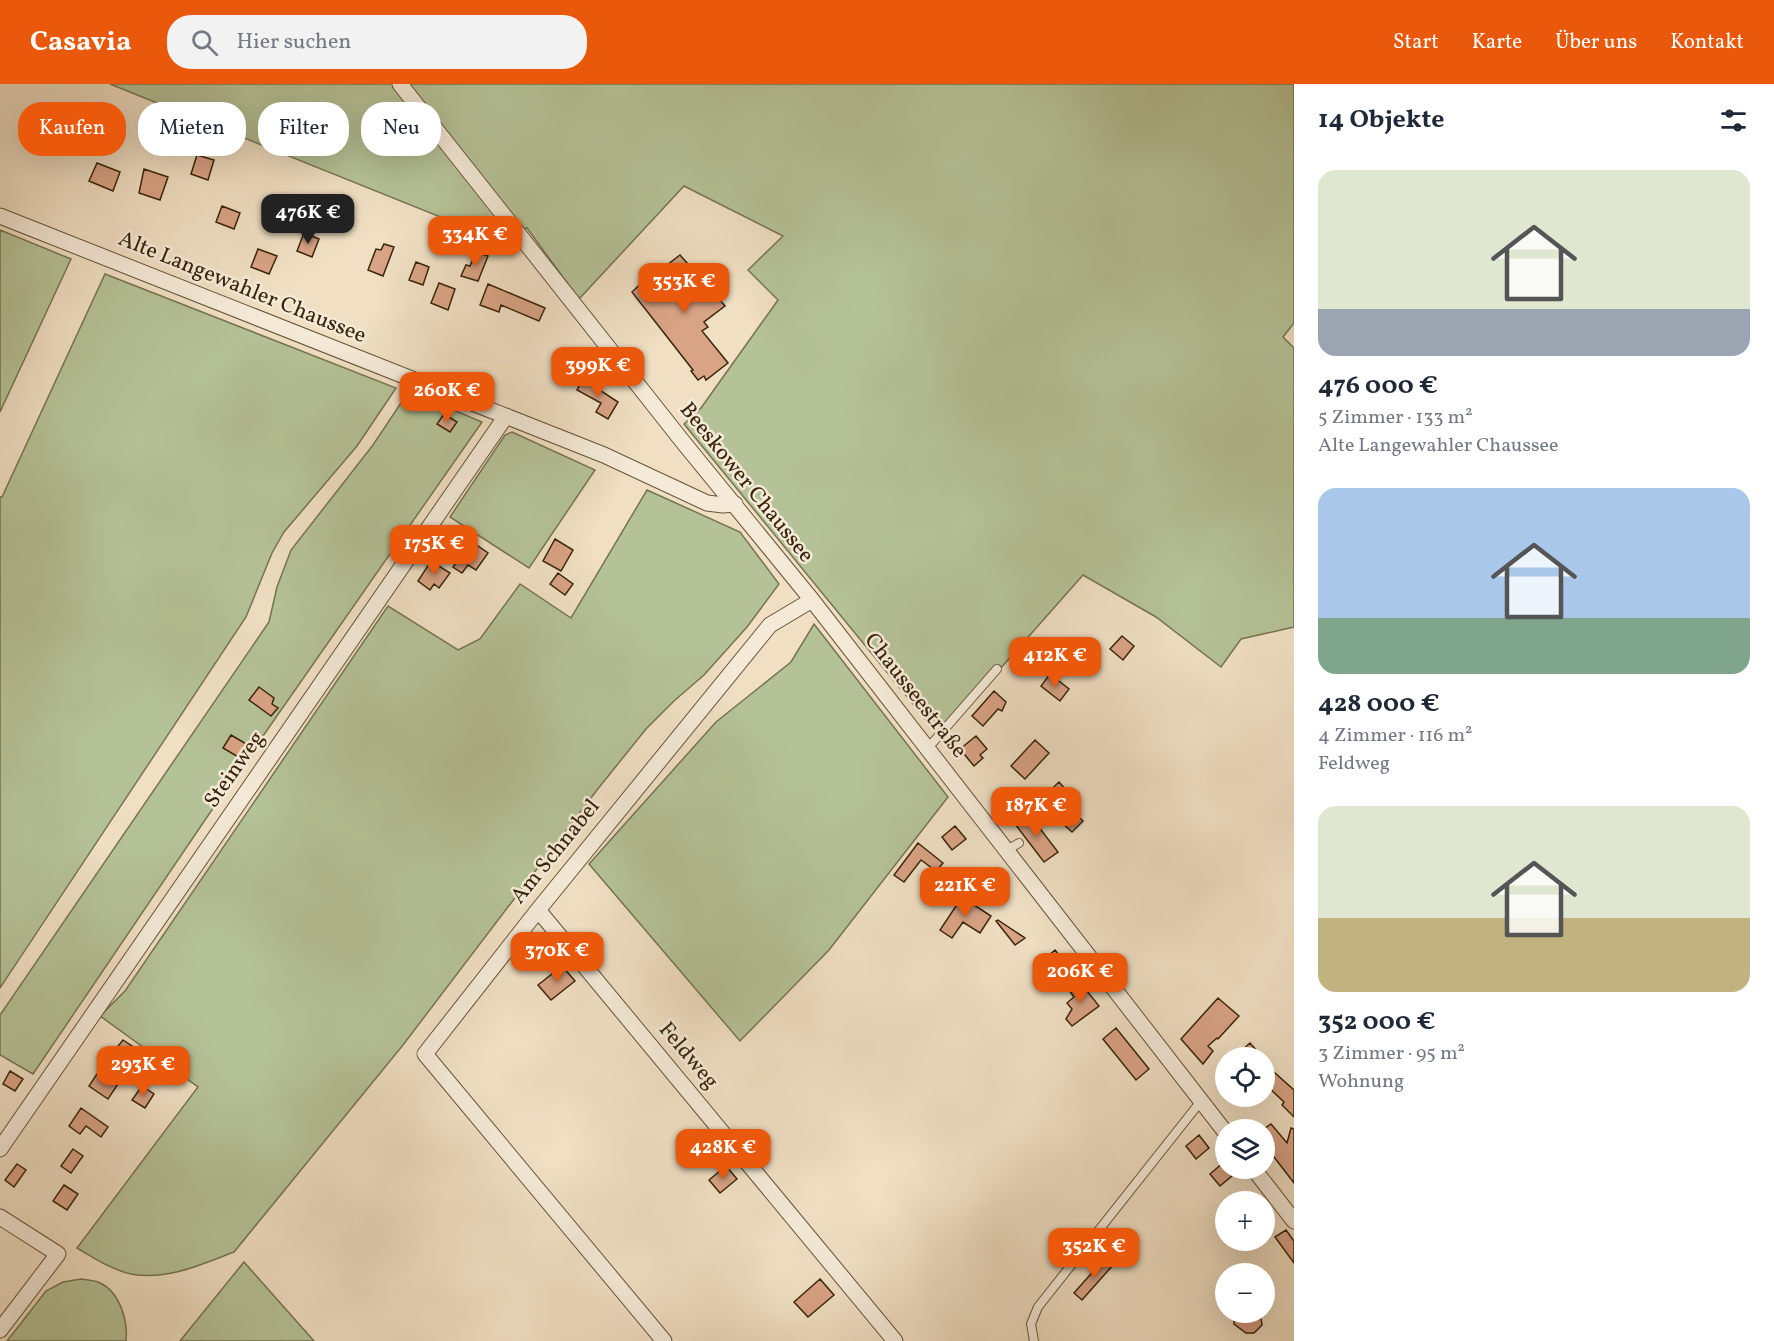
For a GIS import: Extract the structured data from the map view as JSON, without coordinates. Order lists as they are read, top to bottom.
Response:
{
  "streets": {
    "street": [
      "Alte Langewahler Chaussee",
      "Beeskower Chaussee",
      "Chausseestraße",
      "Steinweg",
      "Am Schnabel",
      "Feldweg"
    ]
  },
  "crossings": [
    ["Alte Langewahler Chaussee", "Beeskower Chaussee"],
    ["Alte Langewahler Chaussee", "Steinweg"],
    ["Beeskower Chaussee", "Chausseestraße"],
    ["Beeskower Chaussee", "Am Schnabel"],
    ["Chausseestraße", "Am Schnabel"],
    ["Am Schnabel", "Feldweg"]
  ],
  "page": {
    "header": "Casavia",
    "search": "Hier suchen",
    "nav": [
      "Start",
      "Karte",
      "Über uns",
      "Kontakt"
    ],
    "heading": "14 Objekte",
    "chip": [
      "Kaufen",
      "Mieten",
      "Filter",
      "Neu"
    ],
    "list": [
      {
        "name": "476 000 €",
        "note": "5 Zimmer · 133 m² · Alte Langewahler Chaussee"
      },
      {
        "name": "428 000 €",
        "note": "4 Zimmer · 116 m² · Feldweg"
      },
      {
        "name": "352 000 €",
        "note": "3 Zimmer · 95 m² · Wohnung"
      }
    ],
    "price": [
      "476K €",
      "334K €",
      "353K €",
      "399K €",
      "260K €",
      "175K €",
      "412K €",
      "187K €",
      "221K €",
      "370K €",
      "206K €",
      "293K €",
      "428K €",
      "352K €"
    ],
    "map_buttons": ["+", "−"]
  }
}
